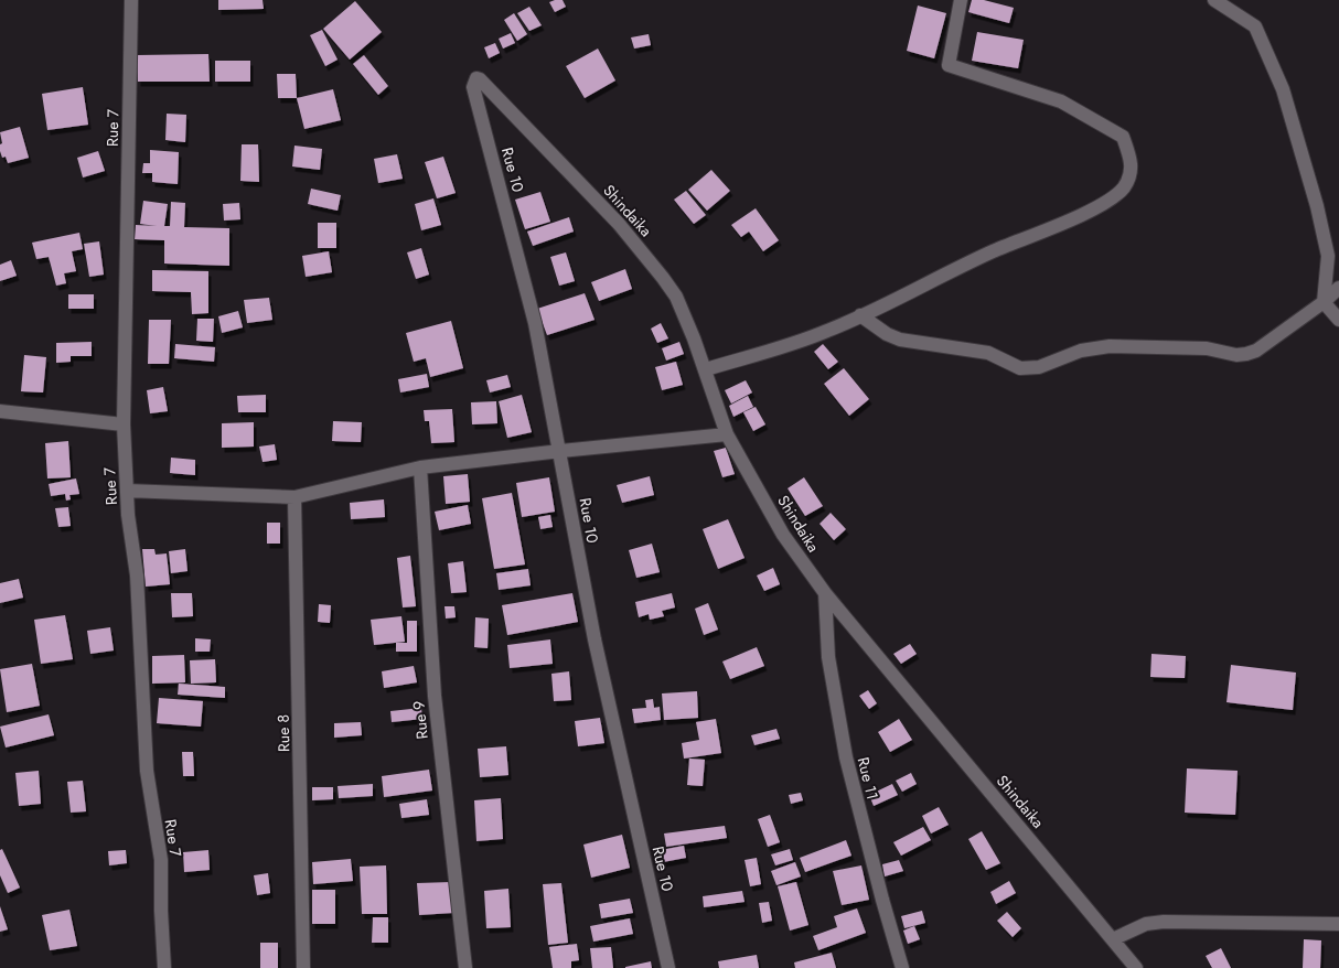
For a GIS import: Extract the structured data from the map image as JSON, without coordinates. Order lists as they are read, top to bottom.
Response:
{
  "streets": {
    "street": [
      "Rue 7",
      "Rue 10",
      "Shindaika",
      "Rue 9",
      "Rue 8",
      "Rue 11"
    ]
  },
  "crossings": [
    ["Rue 10", "Shindaika"],
    ["Shindaika", "Rue 11"]
  ]
}
